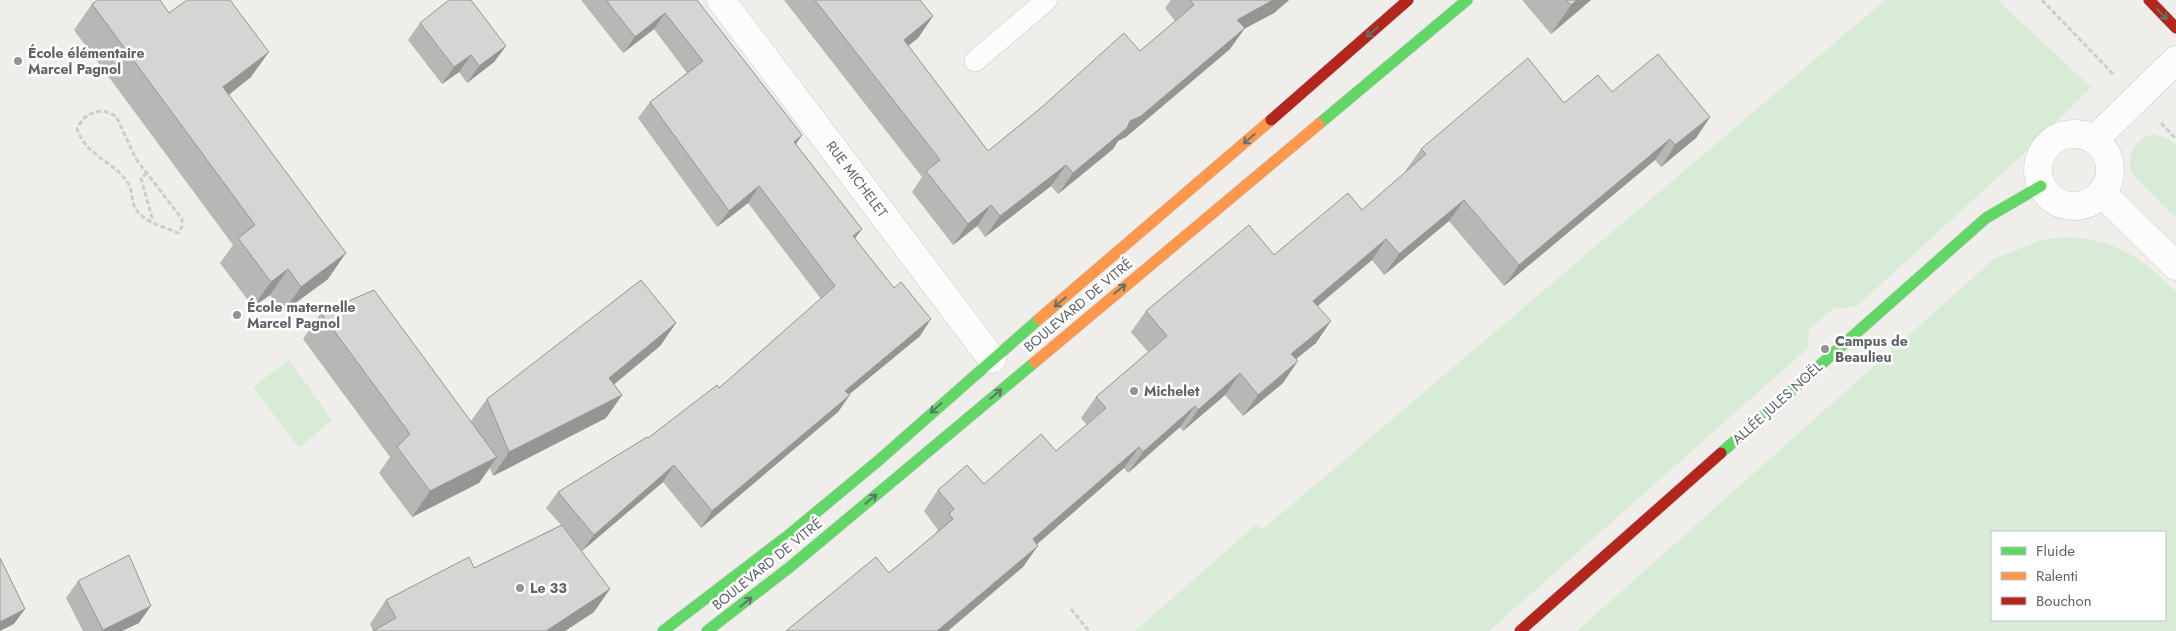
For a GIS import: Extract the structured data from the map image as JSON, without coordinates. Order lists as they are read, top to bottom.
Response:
{
  "streets": {
    "main road": ["BOULEVARD DE VITRÉ", "ALLÉE JULES NOËL"],
    "street": ["RUE MICHELET"]
  },
  "crossings": [
    ["RUE MICHELET", "BOULEVARD DE VITRÉ"]
  ],
  "places": [
    "École élémentaire Marcel Pagnol",
    "École maternelle Marcel Pagnol",
    "Campus de Beaulieu",
    "Michelet",
    "Le 33"
  ],
  "legend": ["Fluide", "Ralenti", "Bouchon"]
}
